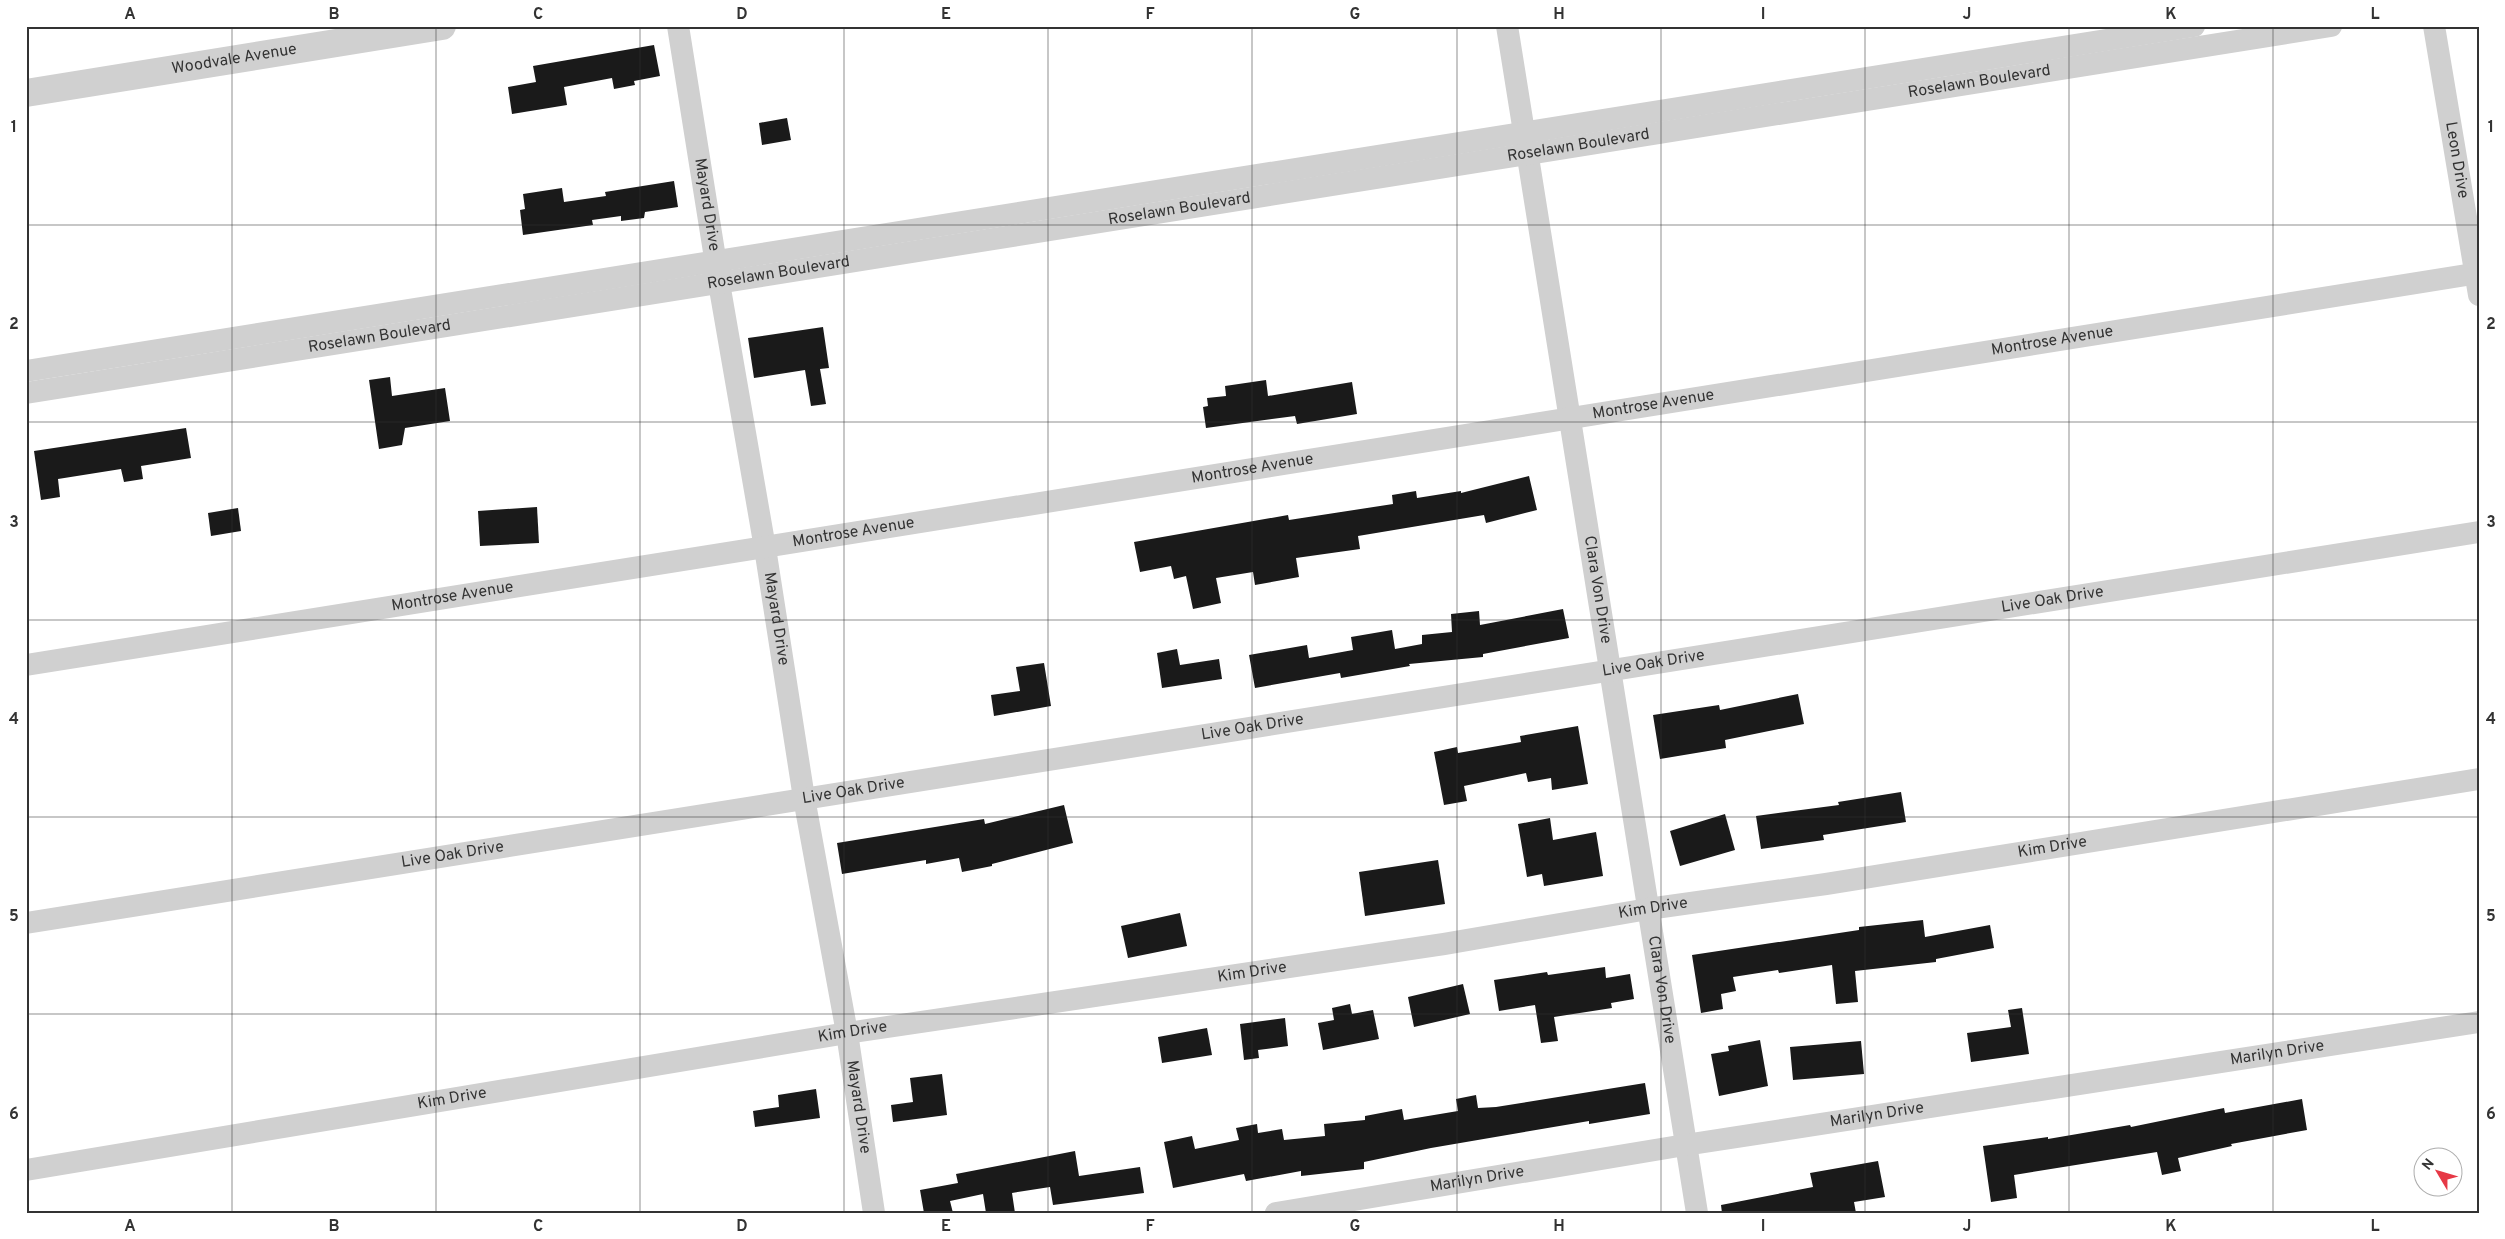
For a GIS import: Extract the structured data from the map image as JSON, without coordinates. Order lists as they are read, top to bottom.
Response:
{
  "streets": {
    "street": [
      "Woodvale Avenue",
      "Roselawn Boulevard",
      "Leon Drive",
      "Mayard Drive",
      "Montrose Avenue",
      "Clara Von Drive",
      "Live Oak Drive",
      "Kim Drive",
      "Marilyn Drive"
    ]
  },
  "crossings": [
    ["Roselawn Boulevard", "Mayard Drive"],
    ["Roselawn Boulevard", "Clara Von Drive"],
    ["Leon Drive", "Montrose Avenue"],
    ["Mayard Drive", "Montrose Avenue"],
    ["Mayard Drive", "Live Oak Drive"],
    ["Mayard Drive", "Kim Drive"],
    ["Montrose Avenue", "Clara Von Drive"],
    ["Clara Von Drive", "Live Oak Drive"],
    ["Clara Von Drive", "Kim Drive"],
    ["Clara Von Drive", "Marilyn Drive"]
  ],
  "north": "top left",
  "grid": {
    "columns": [
      "A",
      "B",
      "C",
      "D",
      "E",
      "F",
      "G",
      "H",
      "I",
      "J",
      "K",
      "L"
    ],
    "rows": [
      "1",
      "2",
      "3",
      "4",
      "5",
      "6"
    ]
  }
}
